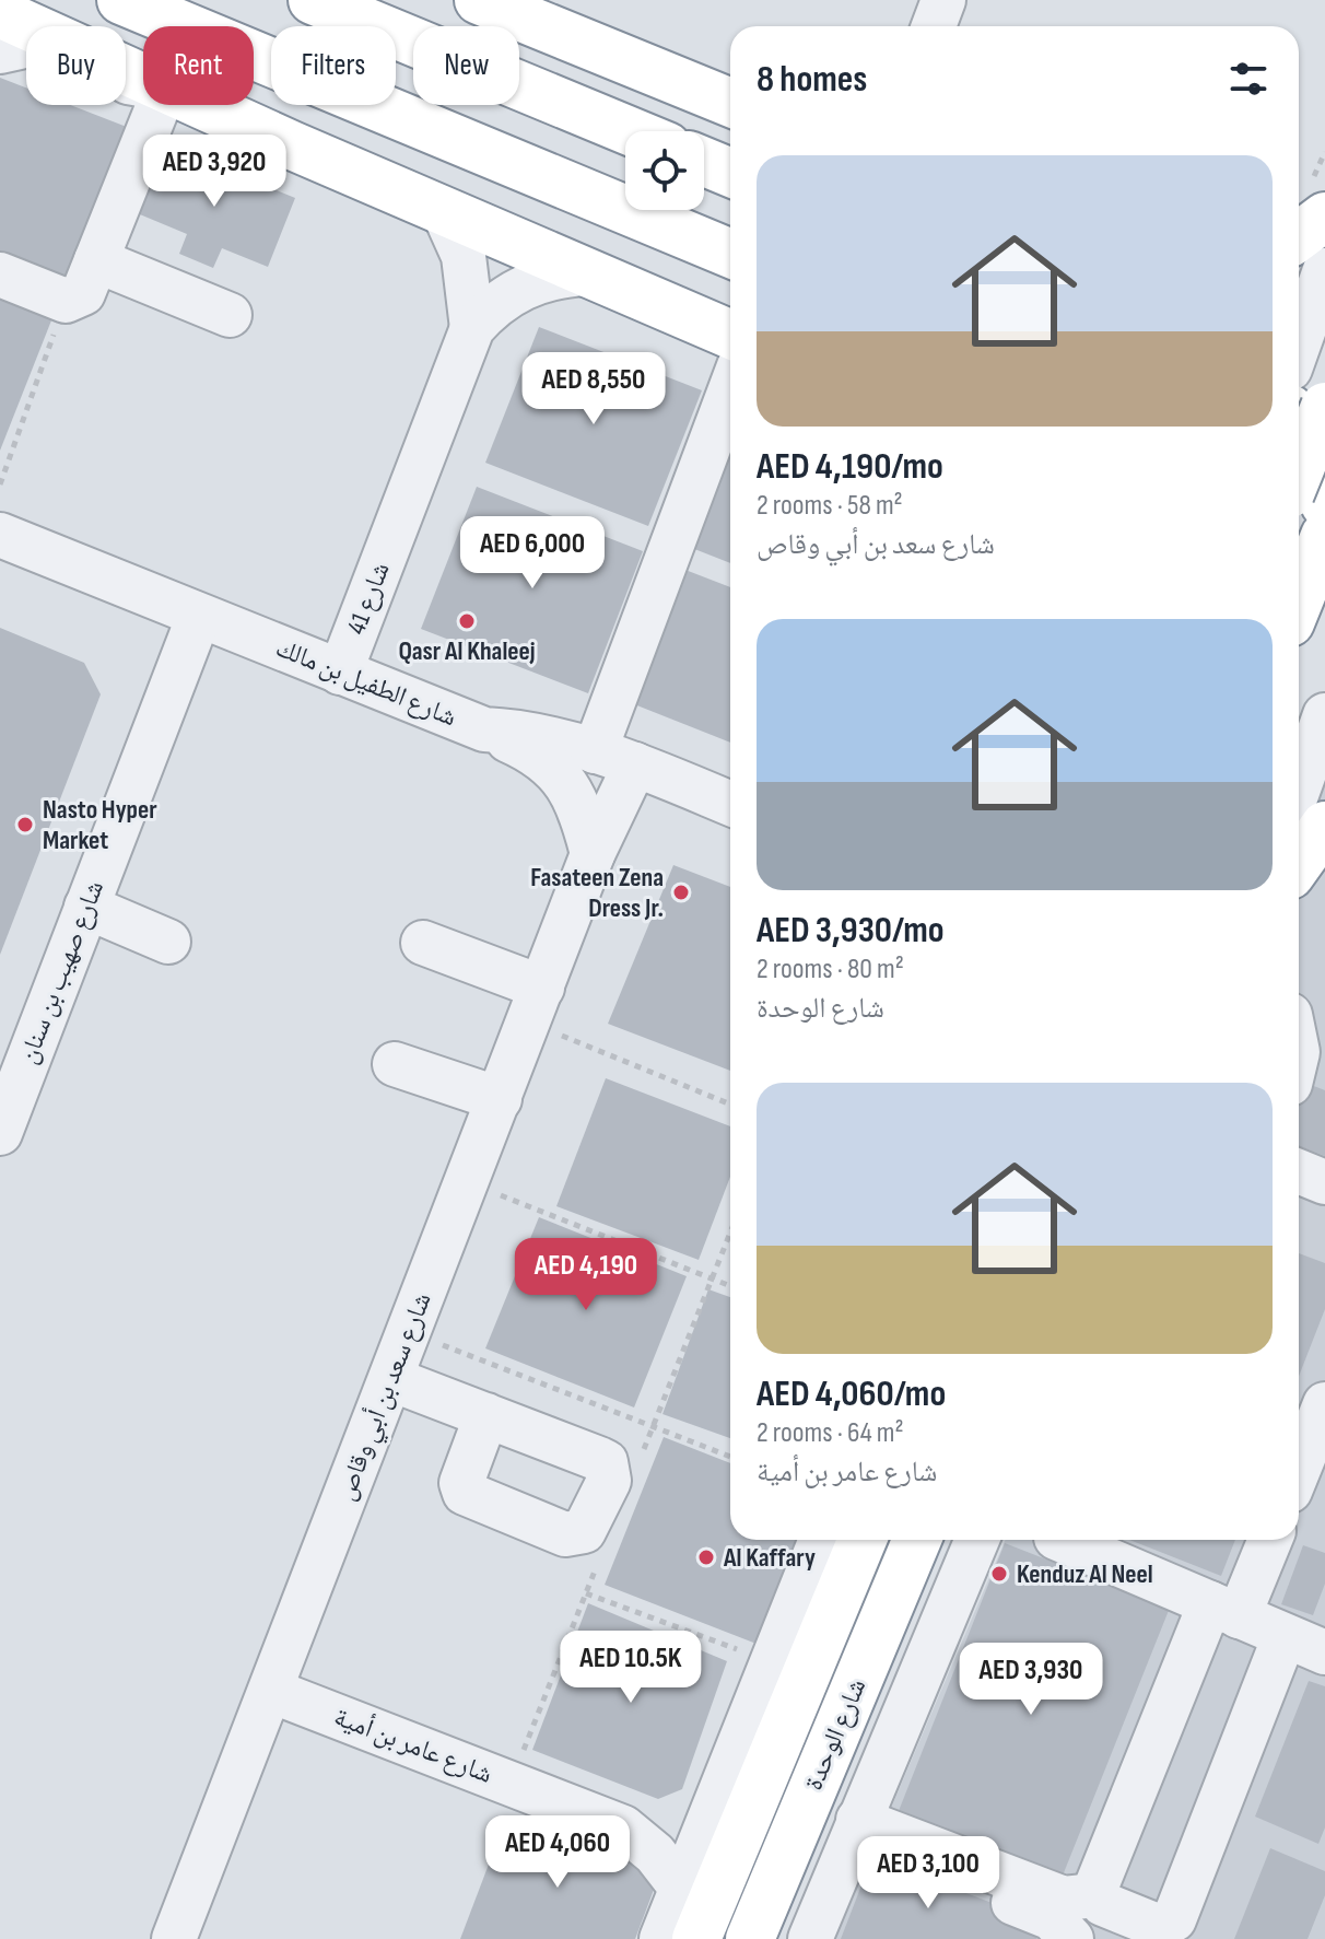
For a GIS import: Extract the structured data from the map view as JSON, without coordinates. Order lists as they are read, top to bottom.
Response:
{
  "streets": {
    "highway": ["شارع الوحدة"],
    "street": [
      "شارع 41",
      "شارع الطفيل بن مالك",
      "شارع صهيب بن سنان",
      "شارع سعد بن أبي وقاص",
      "شارع عامر بن أمية"
    ]
  },
  "crossings": [
    ["شارع 41", "شارع الطفيل بن مالك"],
    ["شارع الطفيل بن مالك", "شارع صهيب بن سنان"],
    ["شارع الطفيل بن مالك", "شارع سعد بن أبي وقاص"],
    ["شارع سعد بن أبي وقاص", "شارع عامر بن أمية"]
  ],
  "places": [
    "Qasr Al Khaleej",
    "Nasto Hyper Market",
    "Fasateen Zena Dress Jr.",
    "Al Kaffary",
    "Kenduz Al Neel"
  ],
  "page": {
    "chip": [
      "Buy",
      "Rent",
      "Filters",
      "New"
    ],
    "heading": "8 homes",
    "list": [
      {
        "name": "AED 4,190/mo",
        "note": "2 rooms · 58 m² · شارع سعد بن أبي وقاص"
      },
      {
        "name": "AED 3,930/mo",
        "note": "2 rooms · 80 m² · شارع الوحدة"
      },
      {
        "name": "AED 4,060/mo",
        "note": "2 rooms · 64 m² · شارع عامر بن أمية"
      }
    ],
    "price": [
      "AED 3,920",
      "AED 8,550",
      "AED 6,000",
      "AED 4,190",
      "AED 10.5K",
      "AED 3,930",
      "AED 4,060",
      "AED 3,100"
    ]
  }
}
